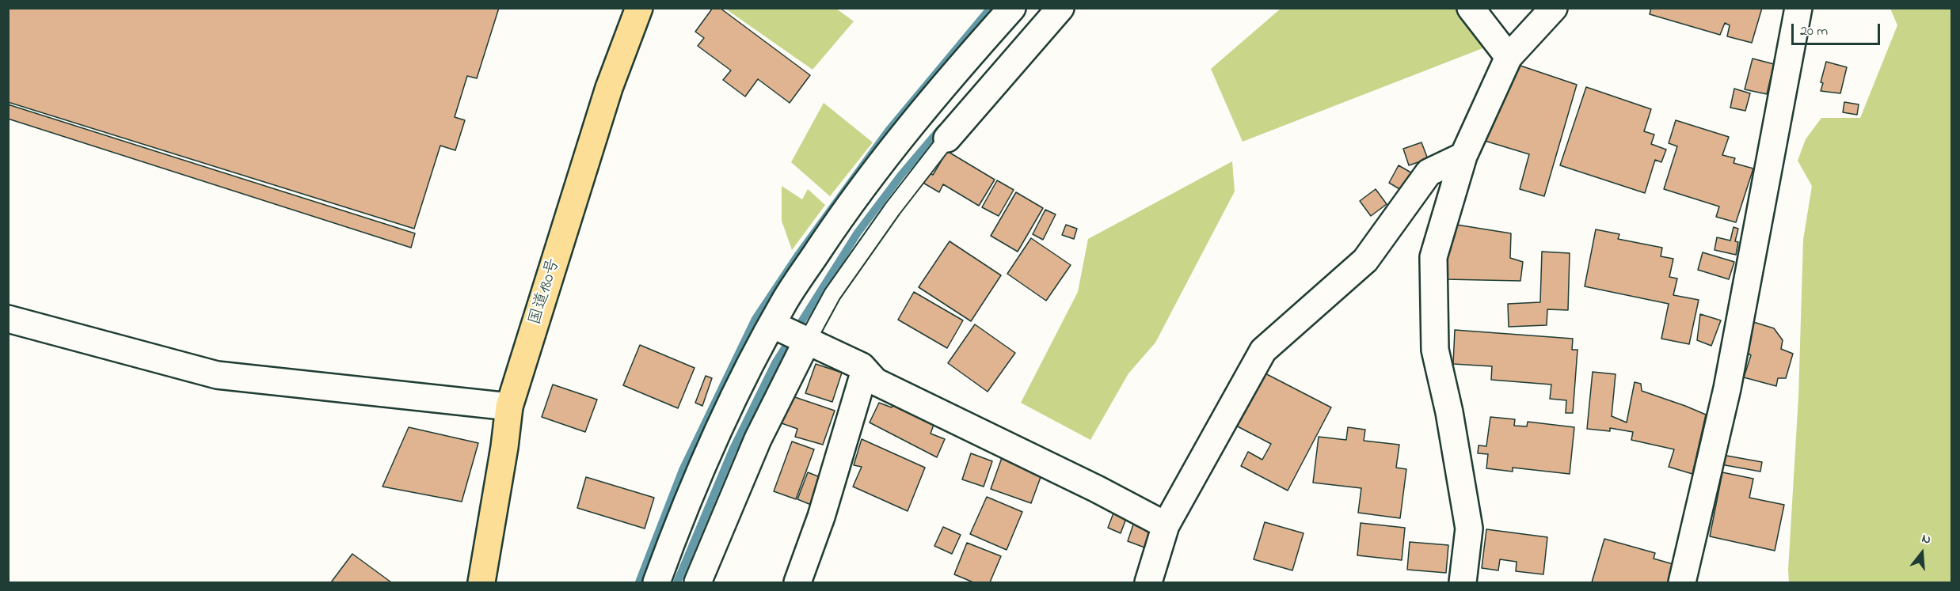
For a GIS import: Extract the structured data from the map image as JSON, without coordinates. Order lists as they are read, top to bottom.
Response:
{
  "streets": {
    "highway": ["国道180号"]
  },
  "scale_bar": "20 m",
  "north": "top"
}
